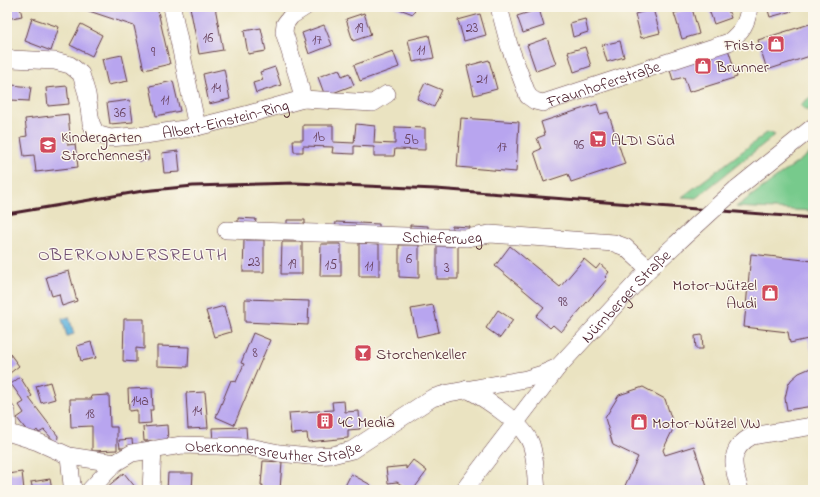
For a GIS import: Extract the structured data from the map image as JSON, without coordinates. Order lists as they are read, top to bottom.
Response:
{
  "streets": {
    "street": [
      "Fraunhoferstraße",
      "Albert-Einstein-Ring",
      "Schieferweg",
      "Nürnberger Straße",
      "Oberkonnersreuther Straße"
    ]
  },
  "crossings": [
    ["Schieferweg", "Nürnberger Straße"],
    ["Nürnberger Straße", "Oberkonnersreuther Straße"]
  ],
  "districts": ["OBERKONNERSREUTH"],
  "places": {
    "shop": [
      "Fristo",
      "Brunner",
      "Motor-Nützel Audi",
      "Motor-Nützel VW"
    ],
    "supermarket": ["ALDI Süd"],
    "school or university": ["Kindergarten Storchennest"],
    "bar": ["Storchenkeller"],
    "building": ["4C Media"]
  },
  "house_numbers": [
    "19",
    "23",
    "16",
    "17",
    "11",
    "9",
    "21",
    "14",
    "11",
    "36",
    "1b",
    "5b",
    "96",
    "17",
    "6",
    "23",
    "19",
    "15",
    "11",
    "3",
    "98",
    "8",
    "14a",
    "14",
    "18"
  ]
}
